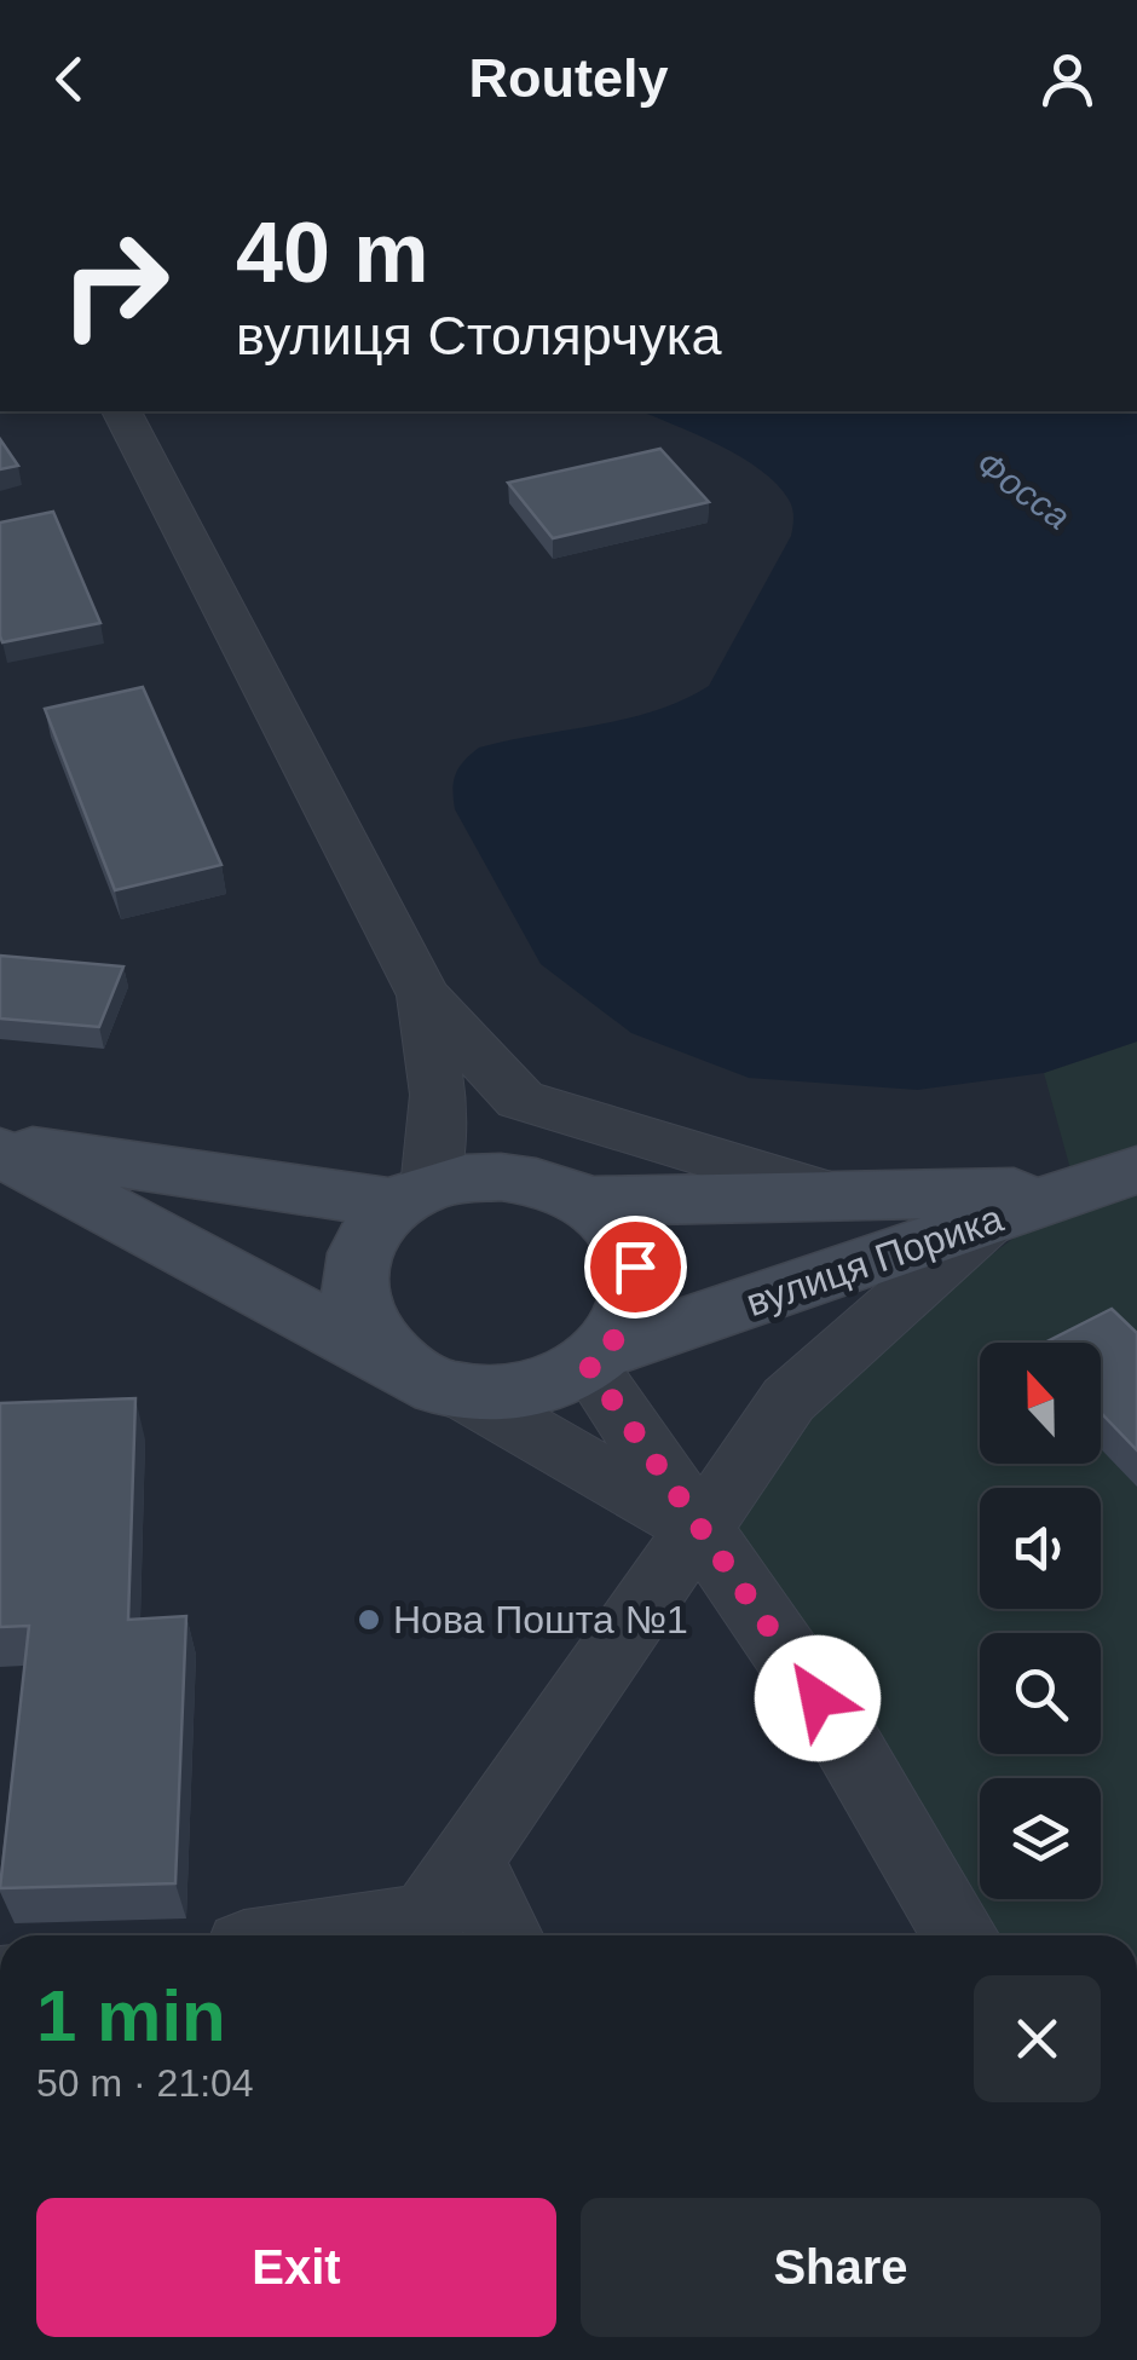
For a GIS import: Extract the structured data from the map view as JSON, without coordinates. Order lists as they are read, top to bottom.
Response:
{
  "streets": {
    "main road": ["вулиця Порика"]
  },
  "water": ["Фосса"],
  "places": ["Нова Пошта №1"],
  "north": "top",
  "page": {
    "header": "Routely",
    "turn": ["40 m", "вулиця Столярчука"],
    "heading": ["1 min", "50 m · 21:04"],
    "buttons": ["Exit", "Share"]
  }
}
